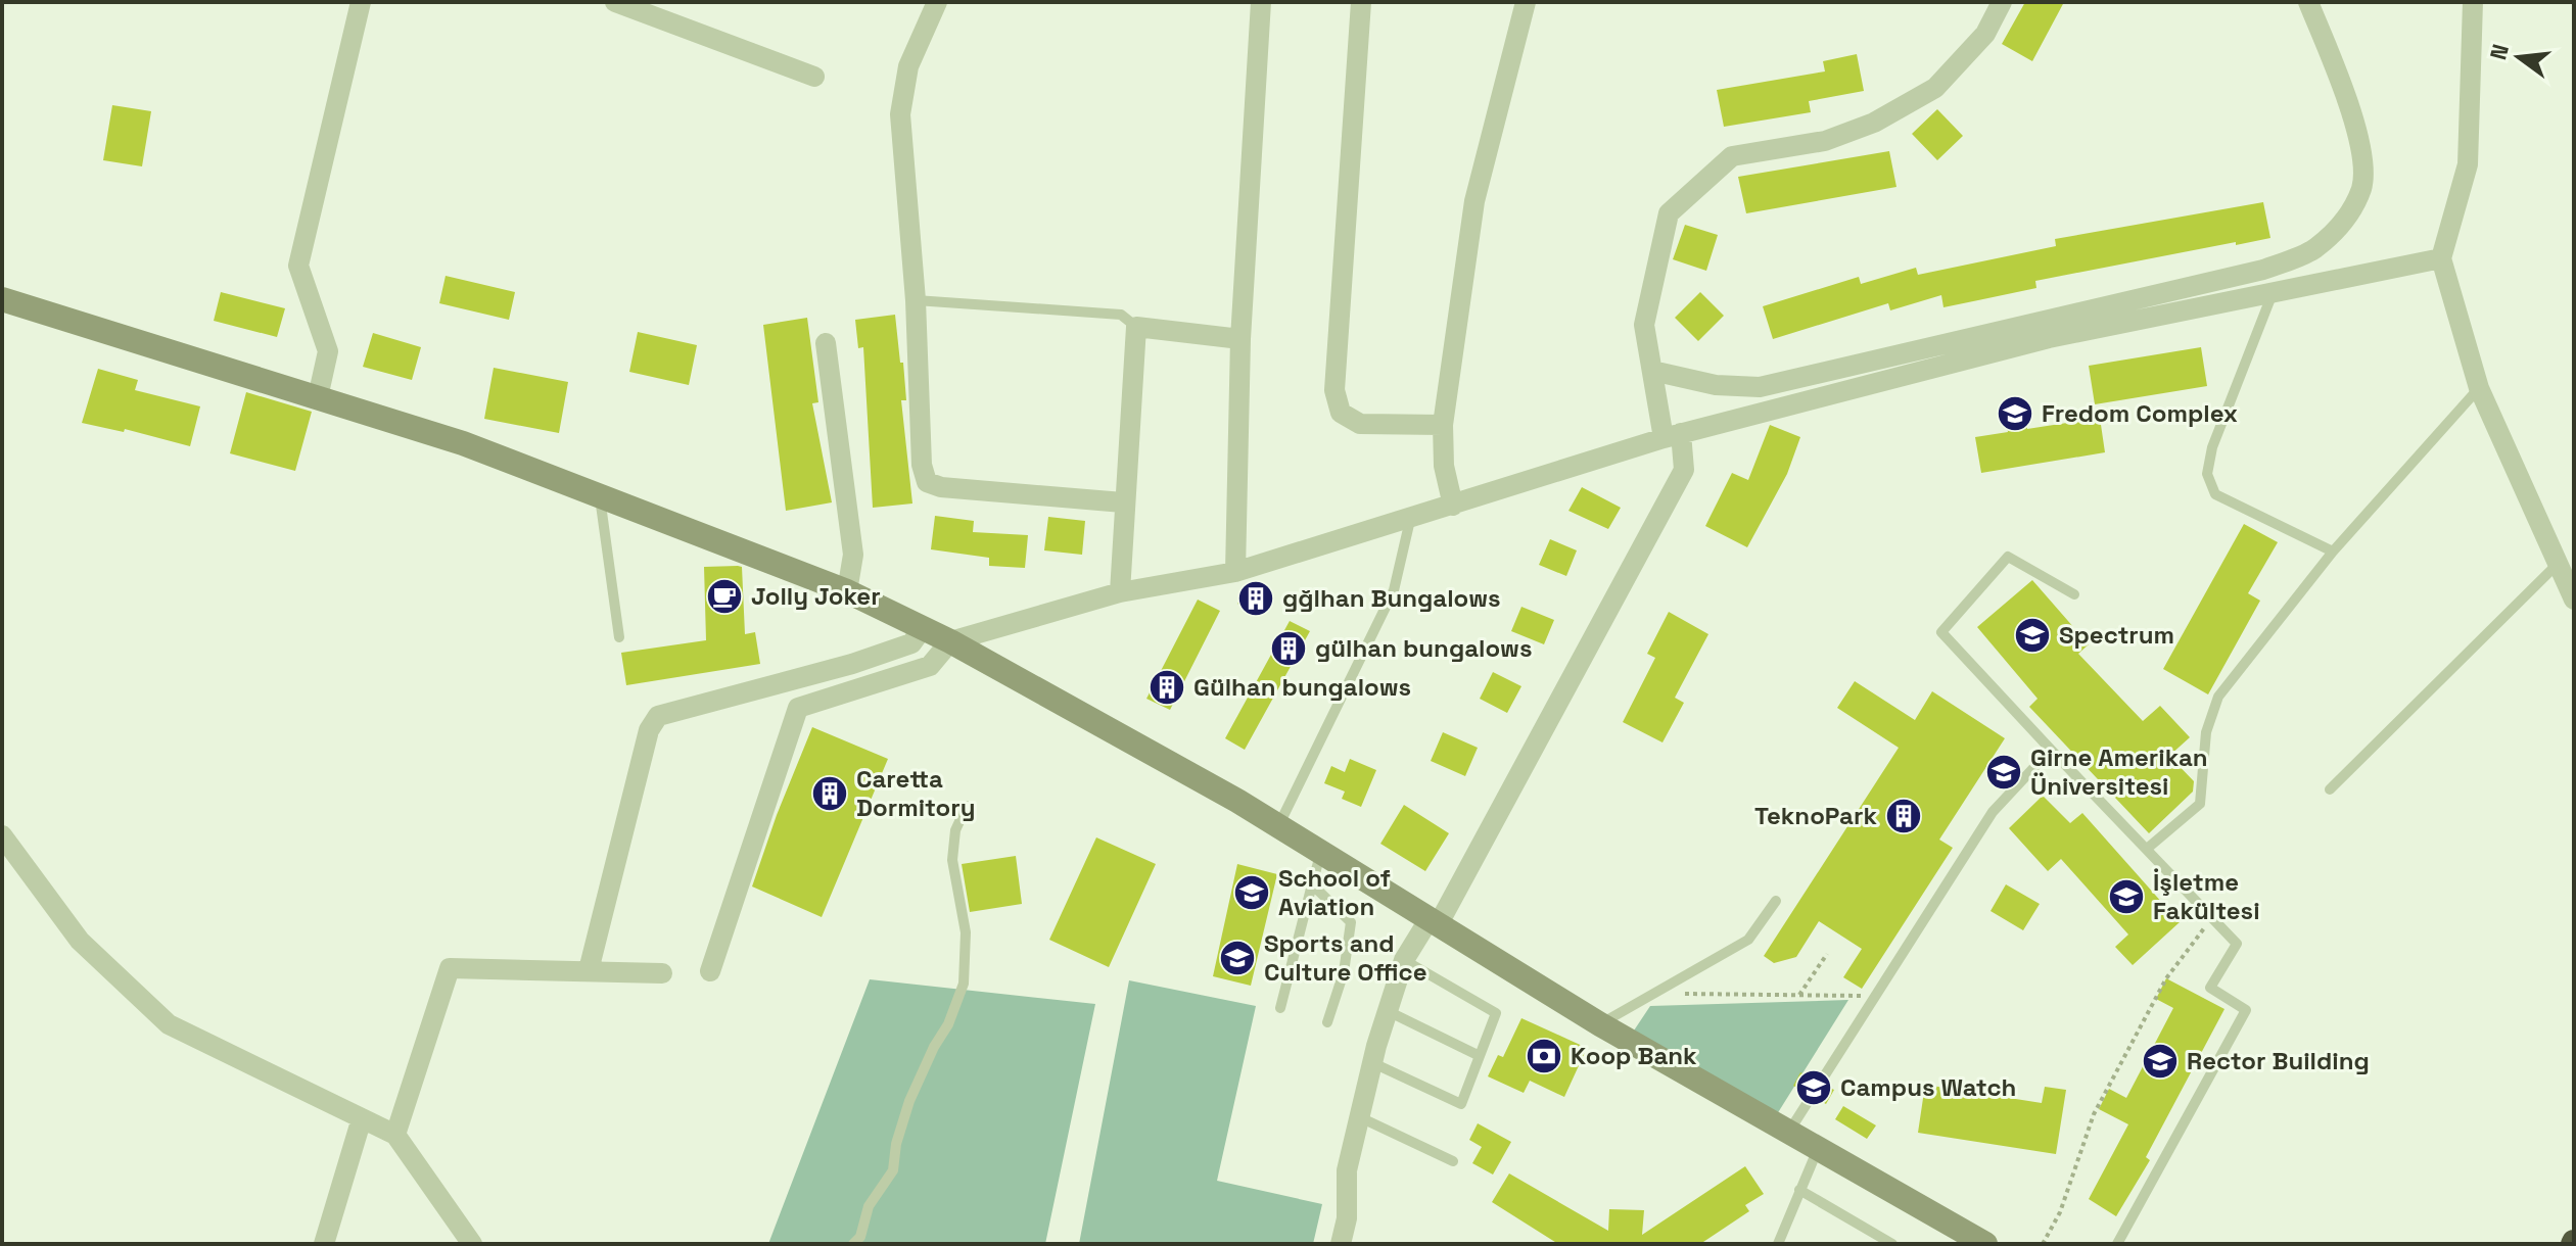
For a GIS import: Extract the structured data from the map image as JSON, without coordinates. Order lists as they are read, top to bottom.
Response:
{
  "places": {
    "school or university": [
      "Fredom Complex",
      "Spectrum",
      "Girne Amerikan Üniversitesi",
      "School of Aviation",
      "İşletme Fakültesi",
      "Sports and Culture Office",
      "Rector Building",
      "Campus Watch"
    ],
    "cafe": ["Jolly Joker"],
    "building": [
      "gğlhan Bungalows",
      "gülhan bungalows",
      "Gülhan bungalows",
      "Caretta Dormitory",
      "TeknoPark"
    ],
    "bank": ["Koop Bank"]
  },
  "north": "left"
}
